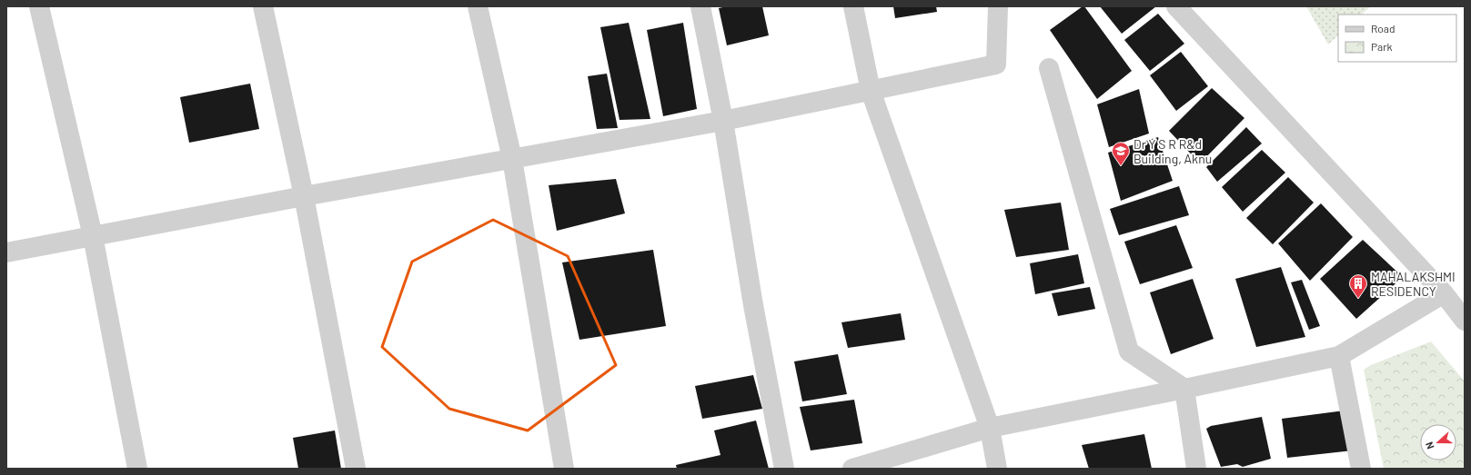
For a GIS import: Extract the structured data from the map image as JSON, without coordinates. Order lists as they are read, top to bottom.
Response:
{
  "places": {
    "school or university": ["Dr Y S R R&d Building, Aknu"],
    "building": ["MAHALAKSHMI RESIDENCY"]
  },
  "legend": ["Road", "Park"],
  "north": "left"
}
